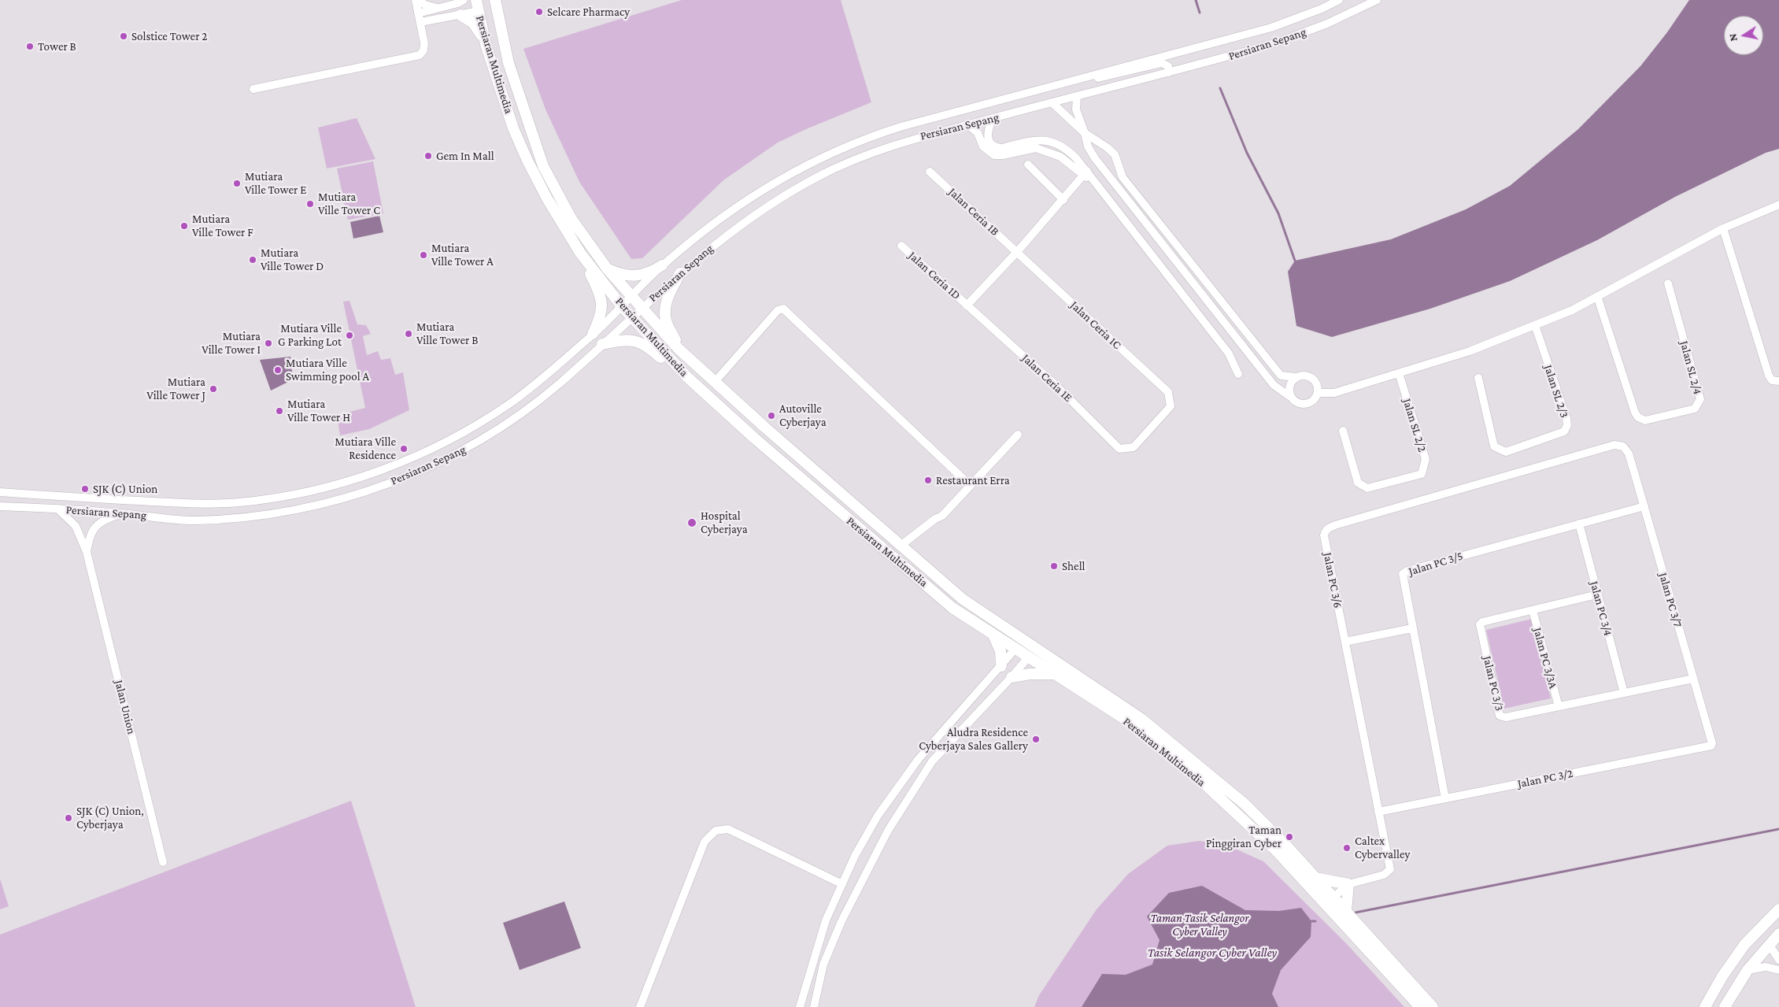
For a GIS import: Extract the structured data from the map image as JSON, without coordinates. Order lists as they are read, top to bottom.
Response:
{
  "streets": {
    "main road": ["Persiaran Multimedia"],
    "street": [
      "Persiaran Sepang",
      "Jalan Ceria 1B",
      "Jalan Ceria 1D",
      "Jalan Ceria 1C",
      "Jalan SL 2/4",
      "Jalan Ceria 1E",
      "Jalan SL 2/3",
      "Jalan SL 2/2",
      "Jalan PC 3/5",
      "Jalan PC 3/6",
      "Jalan PC 3/7",
      "Jalan PC 3/4",
      "Jalan PC 3/3A",
      "Jalan PC 3/3",
      "Jalan Union",
      "Jalan PC 3/2"
    ]
  },
  "crossings": [
    ["Persiaran Sepang", "Persiaran Multimedia"],
    ["Persiaran Sepang", "Jalan Union"],
    ["Persiaran Multimedia", "Jalan PC 3/6"],
    ["Jalan Ceria 1B", "Jalan Ceria 1C"],
    ["Jalan Ceria 1D", "Jalan Ceria 1E"],
    ["Jalan Ceria 1C", "Jalan Ceria 1E"],
    ["Jalan PC 3/5", "Jalan PC 3/7"],
    ["Jalan PC 3/5", "Jalan PC 3/4"],
    ["Jalan PC 3/5", "Jalan PC 3/2"],
    ["Jalan PC 3/6", "Jalan PC 3/7"],
    ["Jalan PC 3/6", "Jalan PC 3/2"],
    ["Jalan PC 3/7", "Jalan PC 3/3"],
    ["Jalan PC 3/7", "Jalan PC 3/2"],
    ["Jalan PC 3/4", "Jalan PC 3/3"],
    ["Jalan PC 3/3A", "Jalan PC 3/3"]
  ],
  "water": ["Tasik Selangor Cyber Valley"],
  "parks": ["Taman Tasik Selangor Cyber Valley"],
  "places": [
    "Selcare Pharmacy",
    "Solstice Tower 2",
    "Tower B",
    "Gem In Mall",
    "Mutiara Ville Tower E",
    "Mutiara Ville Tower C",
    "Mutiara Ville Tower F",
    "Mutiara Ville Tower A",
    "Mutiara Ville Tower D",
    "Mutiara Ville Tower B",
    "Mutiara Ville G Parking Lot",
    "Mutiara Ville Tower I",
    "Mutiara Ville Swimming pool A",
    "Mutiara Ville Tower J",
    "Mutiara Ville Tower H",
    "Autoville Cyberjaya",
    "Mutiara Ville Residence",
    "Restaurant Erra",
    "SJK (C) Union",
    "Hospital Cyberjaya",
    "Shell",
    "Aludra Residence Cyberjaya Sales Gallery",
    "SJK (C) Union, Cyberjaya",
    "Taman Pinggiran Cyber",
    "Caltex Cybervalley"
  ],
  "north": "left"
}
